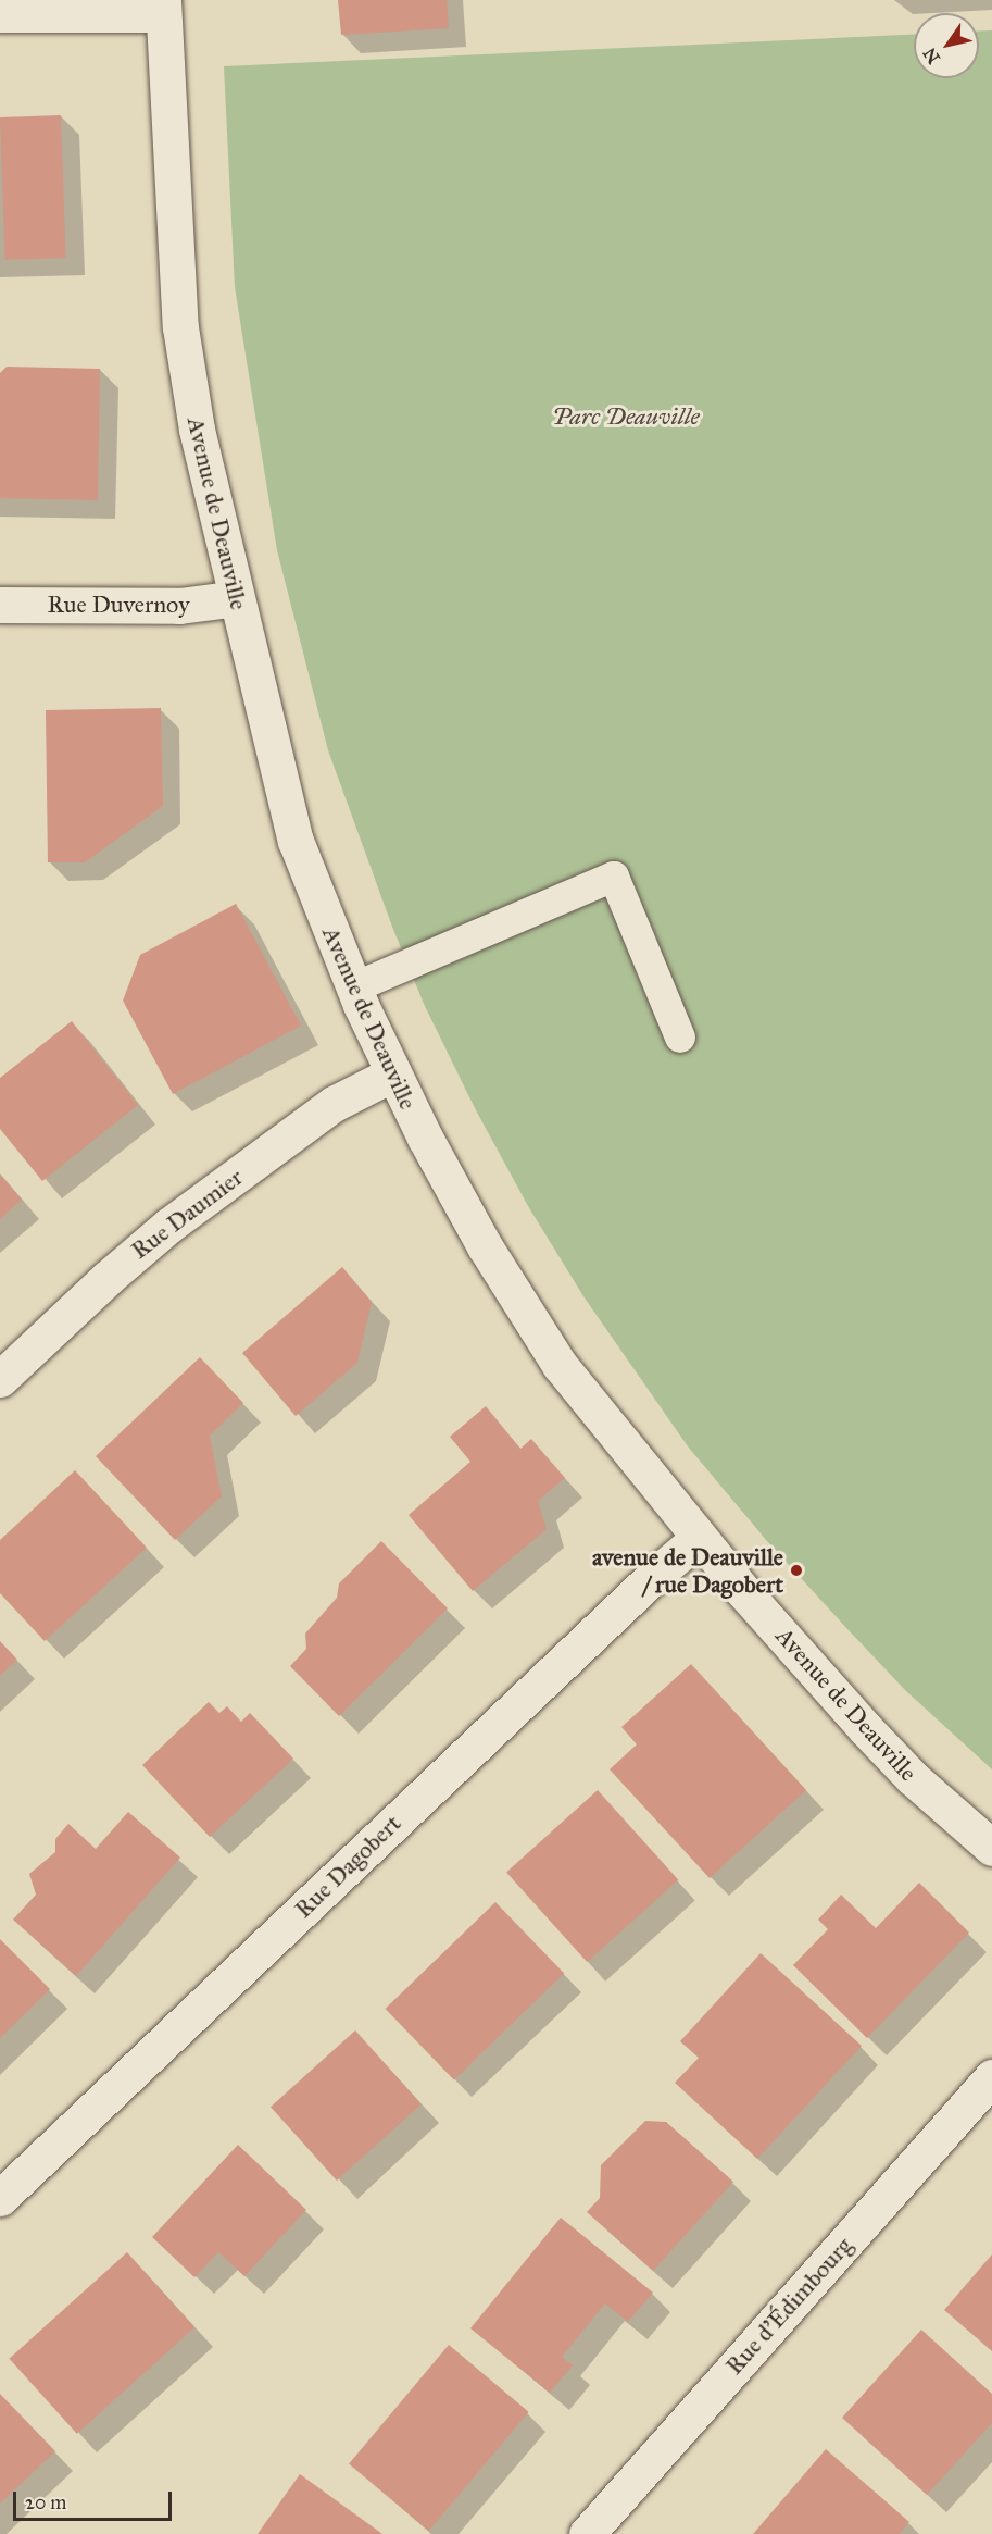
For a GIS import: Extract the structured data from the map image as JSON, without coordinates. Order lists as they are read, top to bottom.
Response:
{
  "streets": {
    "street": [
      "Avenue de Deauville",
      "Rue Duvernoy",
      "Rue Daumier",
      "Rue Dagobert",
      "Rue d'Édimbourg"
    ]
  },
  "crossings": [
    ["Avenue de Deauville", "Rue Duvernoy"],
    ["Avenue de Deauville", "Rue Daumier"],
    ["Avenue de Deauville", "Rue Dagobert"]
  ],
  "parks": ["Parc Deauville"],
  "places": ["avenue de Deauville / rue Dagobert"],
  "scale_bar": "20 m",
  "north": "bottom left"
}
